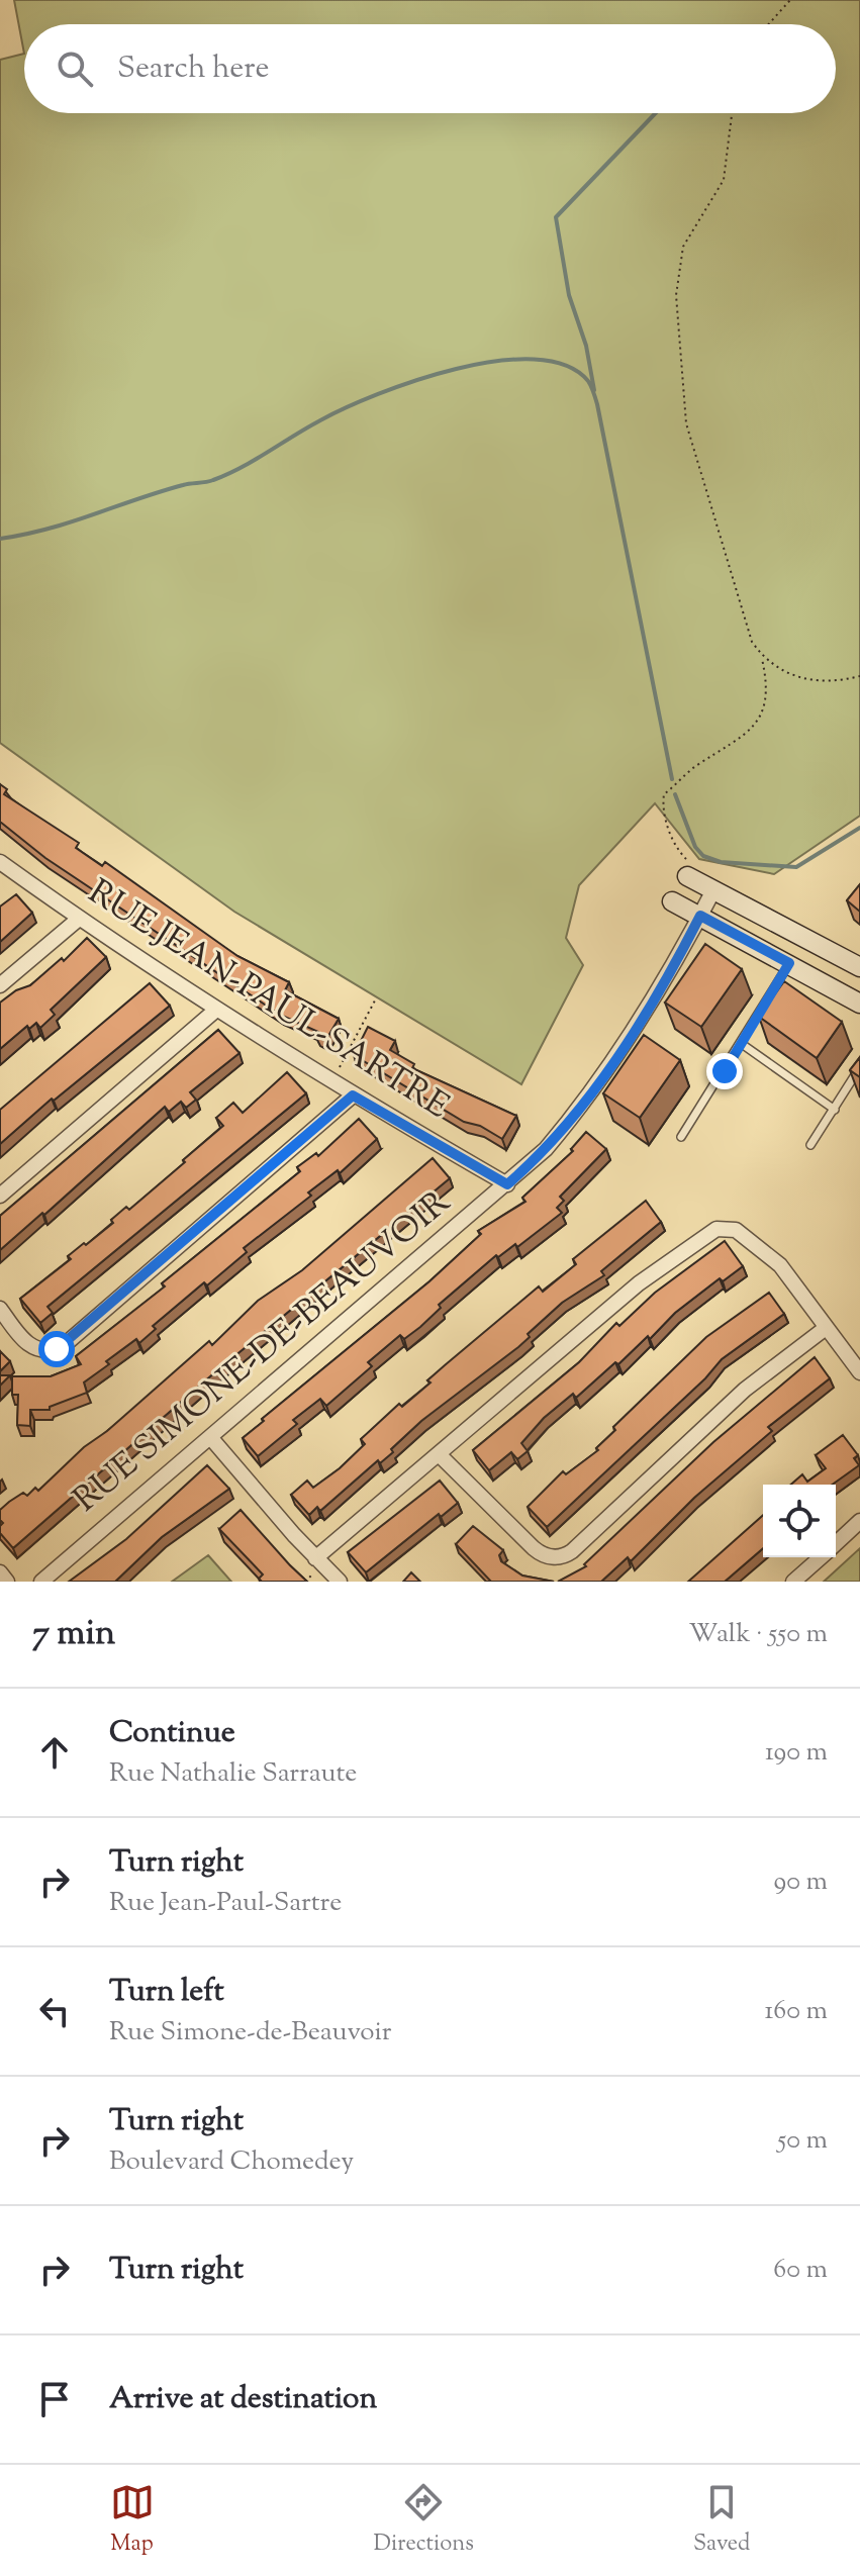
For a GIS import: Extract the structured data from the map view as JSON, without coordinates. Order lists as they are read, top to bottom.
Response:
{
  "streets": {
    "street": ["RUE JEAN-PAUL-SARTRE", "RUE SIMONE-DE-BEAUVOIR"]
  },
  "crossings": [
    ["RUE JEAN-PAUL-SARTRE", "RUE SIMONE-DE-BEAUVOIR"]
  ],
  "page": {
    "search": "Search here",
    "heading": ["7 min", "Walk · 550 m"],
    "list": [
      ["Continue", "Rue Nathalie Sarraute", "190 m"],
      ["Turn right", "Rue Jean-Paul-Sartre", "90 m"],
      ["Turn left", "Rue Simone-de-Beauvoir", "160 m"],
      ["Turn right", "Boulevard Chomedey", "50 m"],
      ["Turn right", "60 m"],
      "Arrive at destination"
    ],
    "nav": ["Map", "Directions", "Saved"]
  }
}
